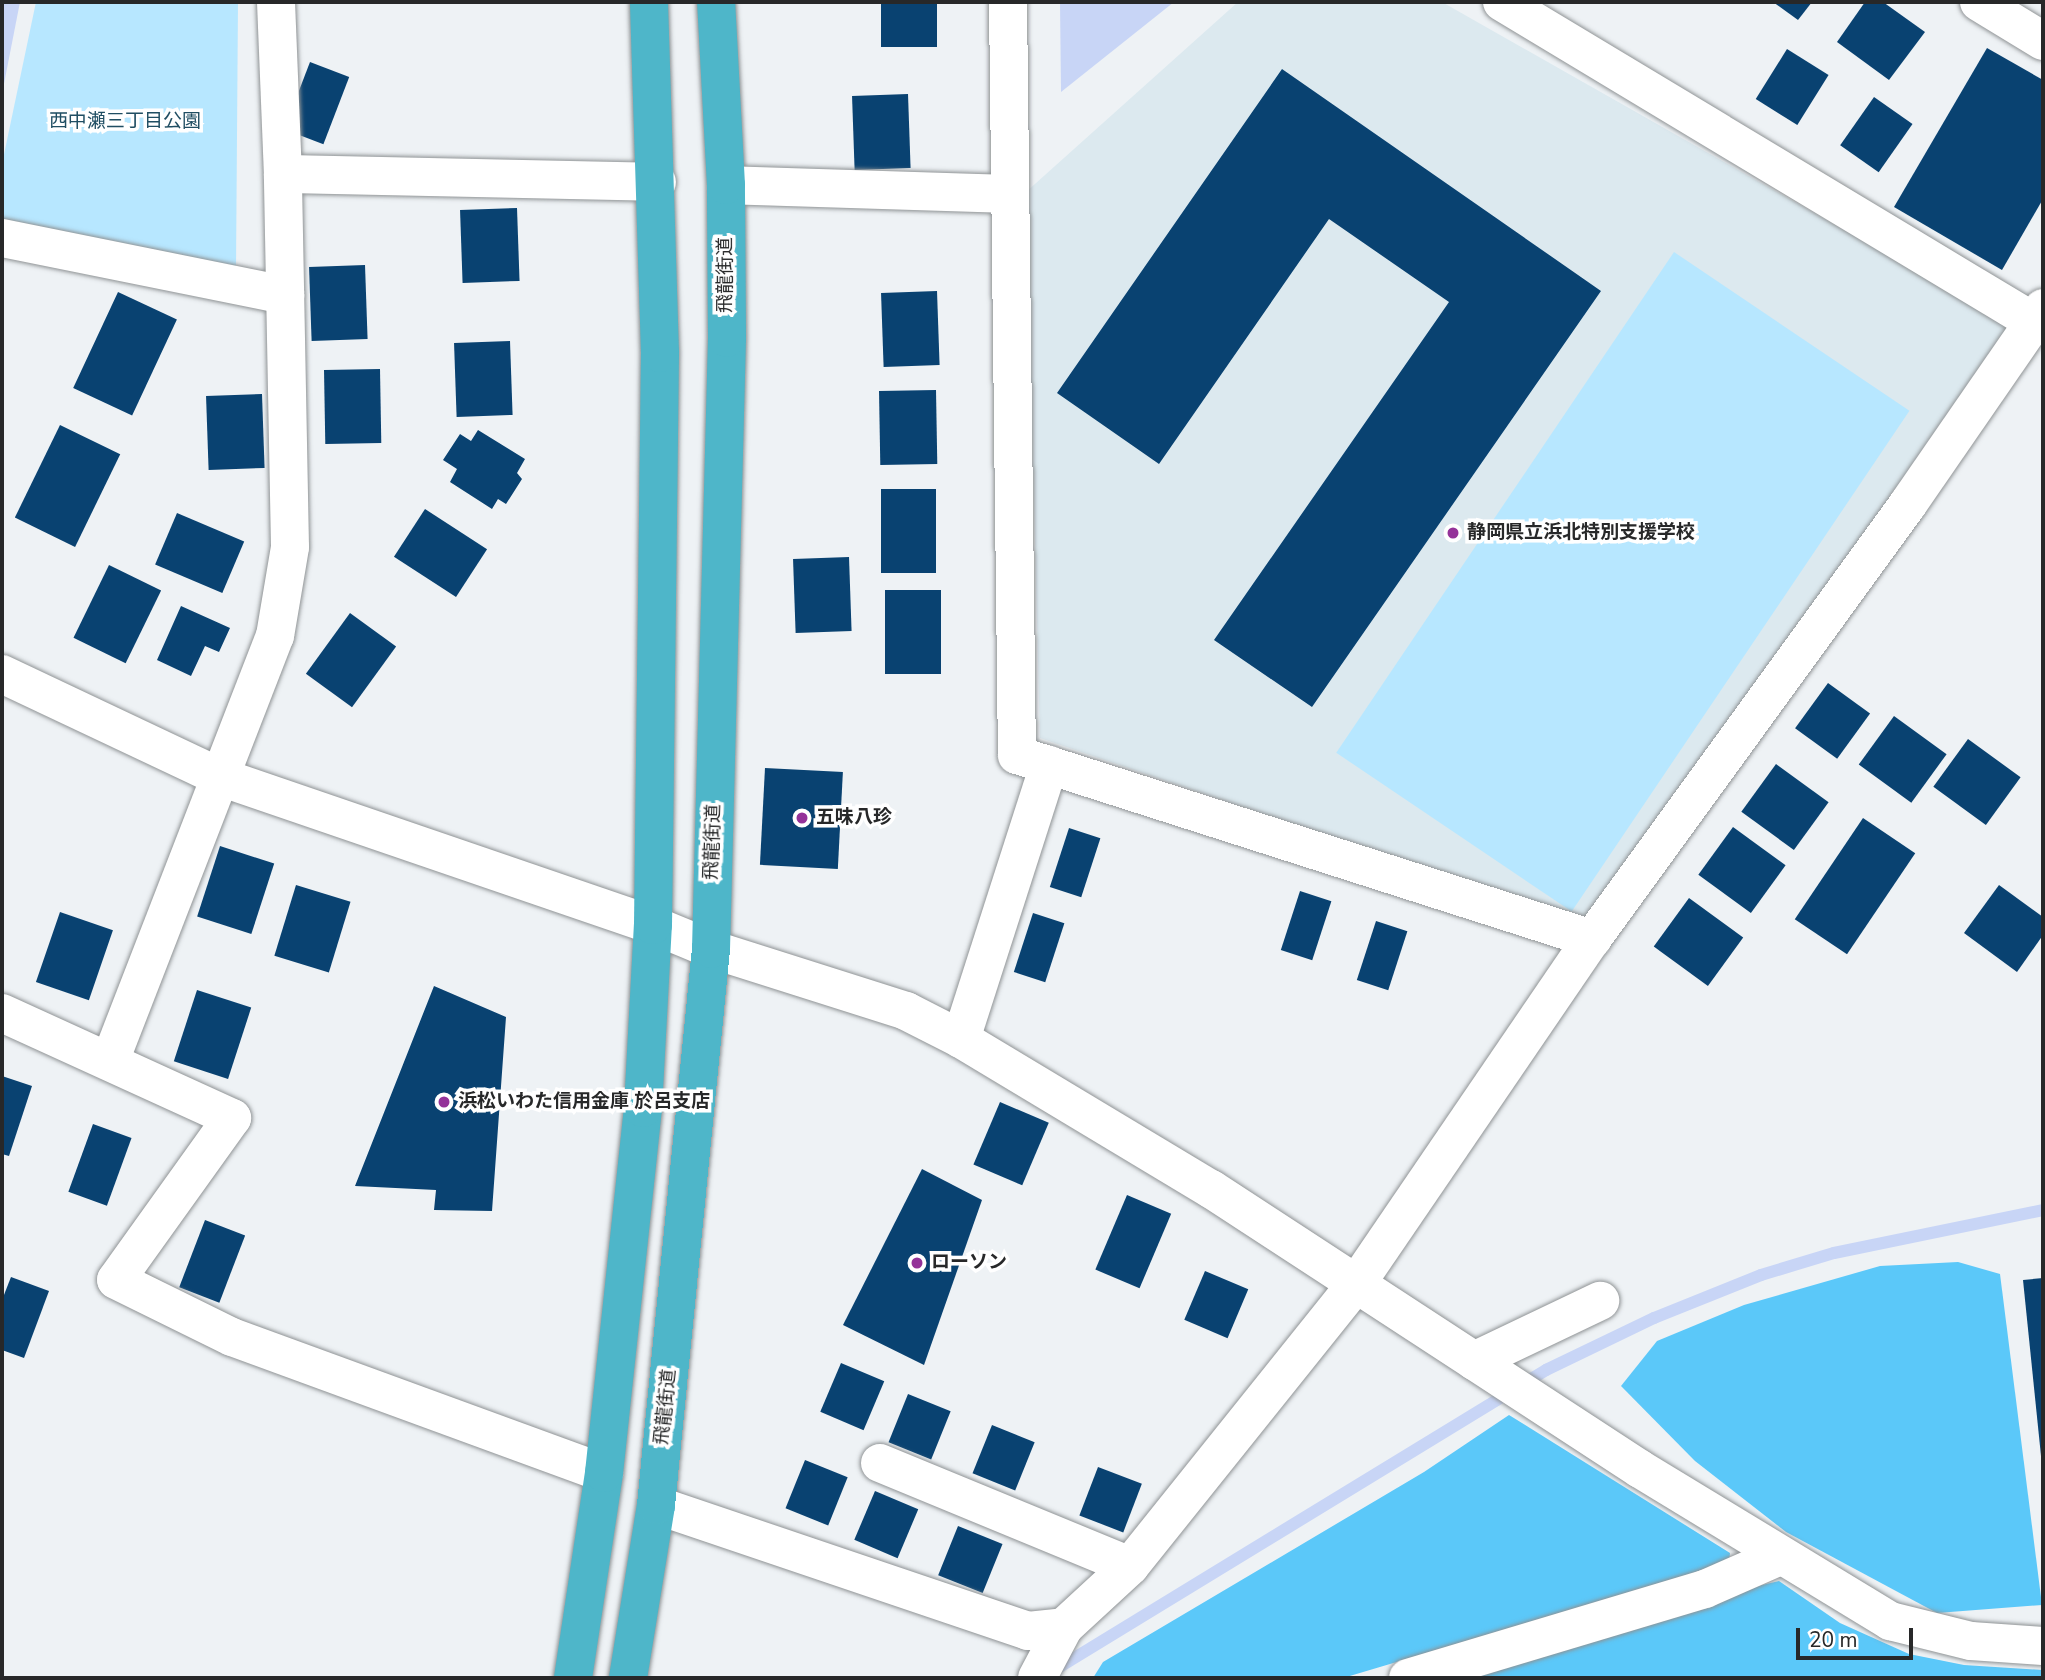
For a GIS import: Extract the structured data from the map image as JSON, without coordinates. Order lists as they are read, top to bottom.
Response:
{
  "streets": {
    "highway": ["飛龍街道"]
  },
  "parks": ["西中瀬三丁目公園"],
  "places": [
    "静岡県立浜北特別支援学校",
    "五味八珍",
    "浜松いわた信用金庫 於呂支店",
    "ローソン"
  ],
  "scale_bar": "20 m"
}
